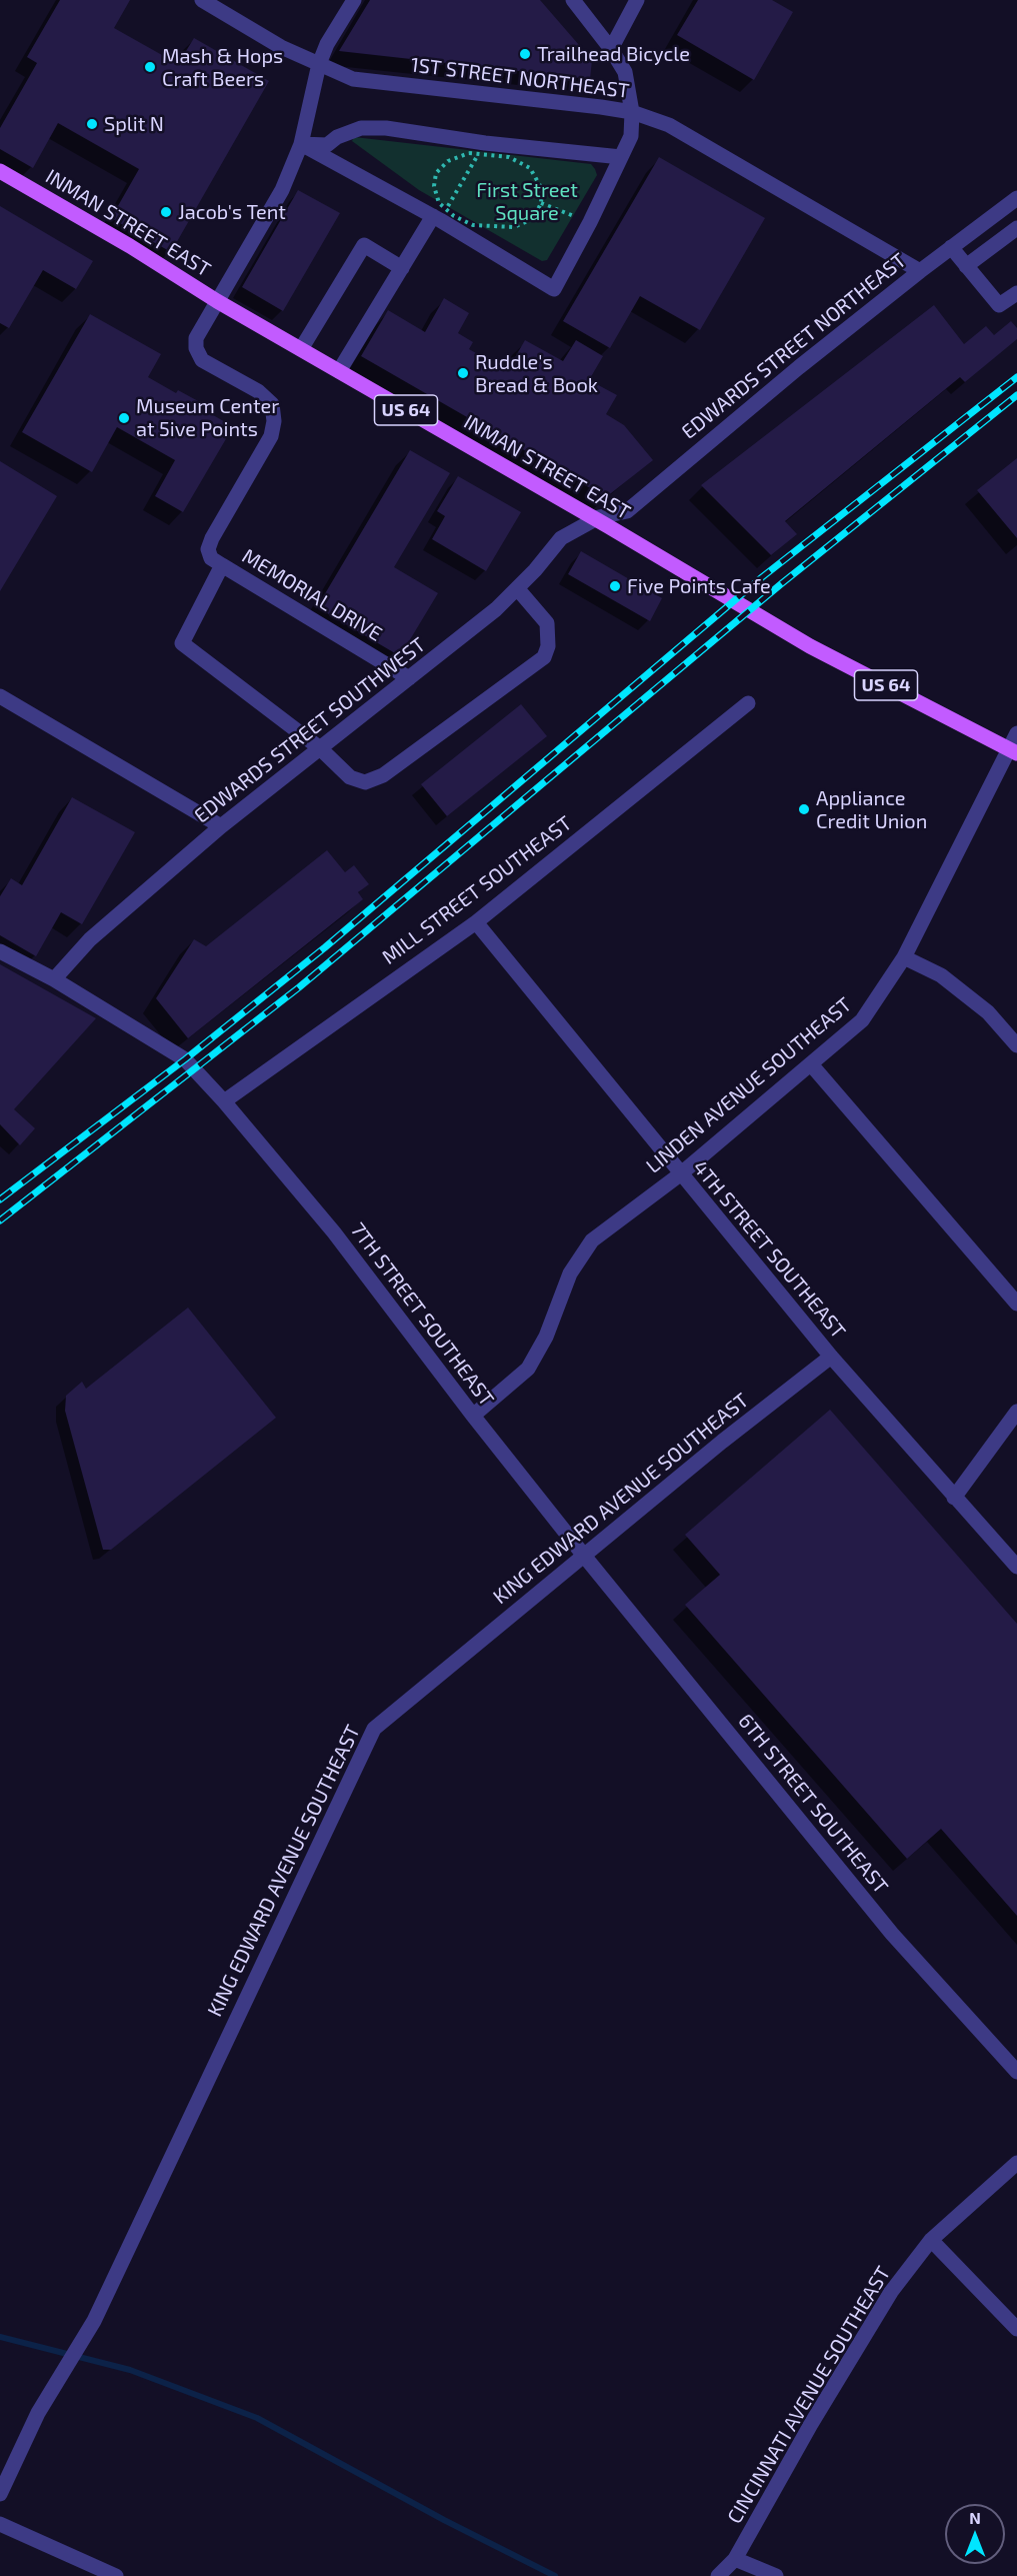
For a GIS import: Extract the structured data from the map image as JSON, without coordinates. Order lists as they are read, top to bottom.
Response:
{
  "streets": {
    "main road": ["INMAN STREET EAST", "US 64"],
    "street": [
      "1ST STREET NORTHEAST",
      "EDWARDS STREET NORTHEAST",
      "MEMORIAL DRIVE",
      "EDWARDS STREET SOUTHWEST",
      "MILL STREET SOUTHEAST",
      "LINDEN AVENUE SOUTHEAST",
      "4TH STREET SOUTHEAST",
      "7TH STREET SOUTHEAST",
      "KING EDWARD AVENUE SOUTHEAST",
      "6TH STREET SOUTHEAST",
      "CINCINNATI AVENUE SOUTHEAST"
    ]
  },
  "crossings": [
    ["1ST STREET NORTHEAST", "EDWARDS STREET NORTHEAST"],
    ["INMAN STREET EAST", "EDWARDS STREET NORTHEAST"],
    ["INMAN STREET EAST", "MEMORIAL DRIVE"],
    ["INMAN STREET EAST", "EDWARDS STREET SOUTHWEST"],
    ["INMAN STREET EAST", "LINDEN AVENUE SOUTHEAST"],
    ["EDWARDS STREET NORTHEAST", "EDWARDS STREET SOUTHWEST"],
    ["MEMORIAL DRIVE", "EDWARDS STREET SOUTHWEST"],
    ["EDWARDS STREET SOUTHWEST", "7TH STREET SOUTHEAST"],
    ["MILL STREET SOUTHEAST", "4TH STREET SOUTHEAST"],
    ["MILL STREET SOUTHEAST", "7TH STREET SOUTHEAST"],
    ["LINDEN AVENUE SOUTHEAST", "4TH STREET SOUTHEAST"],
    ["LINDEN AVENUE SOUTHEAST", "7TH STREET SOUTHEAST"],
    ["4TH STREET SOUTHEAST", "KING EDWARD AVENUE SOUTHEAST"],
    ["7TH STREET SOUTHEAST", "KING EDWARD AVENUE SOUTHEAST"],
    ["7TH STREET SOUTHEAST", "6TH STREET SOUTHEAST"],
    ["KING EDWARD AVENUE SOUTHEAST", "6TH STREET SOUTHEAST"]
  ],
  "parks": ["First Street Square"],
  "places": [
    "Trailhead Bicycle",
    "Mash & Hops Craft Beers",
    "Split N",
    "Jacob's Tent",
    "Ruddle's Bread & Book",
    "Museum Center at 5ive Points",
    "Five Points Cafe",
    "Appliance Credit Union"
  ],
  "north": "top"
}
